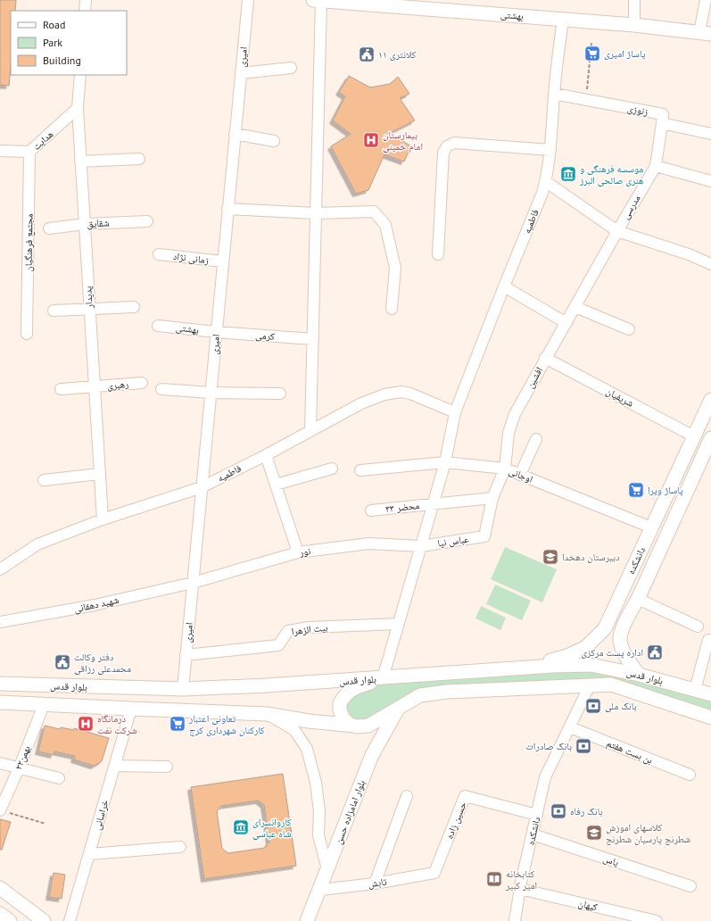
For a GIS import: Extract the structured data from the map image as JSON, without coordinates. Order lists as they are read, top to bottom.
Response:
{
  "streets": {
    "main road": [
      "بهشتی",
      "دانشکده",
      "بلوار قدس",
      "بلوار امامزاده حسن"
    ],
    "street": [
      "امیری",
      "زنوزی",
      "هدایت",
      "مدرسی",
      "فاطمیه",
      "شقایق",
      "مجتمع فرهنگیان",
      "زمانی نژاد",
      "پدیدار",
      "کرمی",
      "افشین",
      "رهبری",
      "شریفیان",
      "اوجانی",
      "محضر ۳۳",
      "عباس نیا",
      "نور",
      "شهید دهقانی",
      "بیت الزهرا",
      "بن بست هفتم",
      "۲۲بهمن",
      "خراسانی",
      "حسین زاده",
      "یاس",
      "تابش",
      "کیهان"
    ]
  },
  "crossings": [
    ["بهشتی", "امیری"],
    ["بهشتی", "فاطمیه"],
    ["بهشتی", "کرمی"],
    ["امیری", "فاطمیه"],
    ["امیری", "زمانی نژاد"],
    ["امیری", "کرمی"],
    ["امیری", "نور"],
    ["امیری", "شهید دهقانی"],
    ["امیری", "بیت الزهرا"],
    ["امیری", "بلوار قدس"],
    ["زنوزی", "مدرسی"],
    ["زنوزی", "فاطمیه"],
    ["هدایت", "مجتمع فرهنگیان"],
    ["هدایت", "پدیدار"],
    ["مدرسی", "فاطمیه"],
    ["مدرسی", "افشین"],
    ["فاطمیه", "پدیدار"],
    ["فاطمیه", "اوجانی"],
    ["فاطمیه", "محضر ۳۳"],
    ["فاطمیه", "عباس نیا"],
    ["فاطمیه", "نور"],
    ["فاطمیه", "بیت الزهرا"],
    ["فاطمیه", "بلوار قدس"],
    ["شقایق", "پدیدار"],
    ["پدیدار", "رهبری"],
    ["افشین", "شریفیان"],
    ["افشین", "اوجانی"],
    ["افشین", "محضر ۳۳"],
    ["افشین", "عباس نیا"],
    ["شریفیان", "دانشکده"],
    ["اوجانی", "دانشکده"],
    ["عباس نیا", "نور"],
    ["نور", "شهید دهقانی"],
    ["دانشکده", "بلوار قدس"],
    ["دانشکده", "بن بست هفتم"],
    ["دانشکده", "حسین زاده"],
    ["دانشکده", "یاس"],
    ["دانشکده", "کیهان"],
    ["بلوار قدس", "۲۲بهمن"],
    ["بلوار قدس", "بلوار امامزاده حسن"],
    ["بلوار قدس", "خراسانی"],
    ["بلوار امامزاده حسن", "تابش"],
    ["حسین زاده", "تابش"]
  ],
  "places": {
    "supermarket": ["پاساژ امیری", "پاساژ ویرا", "تعاونی اعتبار کارکنان شهرداری کرج"],
    "public building": ["کلانتری ۱۱", "اداره پست مرکزی", "دفتر وکالت محمدعلی رزاقی"],
    "hospital": ["بیمارستان امام خمینی", "درمانگاه شرکت نفت"],
    "museum": ["موسسه فرهنگی و هنری صالحی البرز", "کاروانسرای شاه عباسی"],
    "school or university": ["دبیرستان دهخدا", "کلاسهای اموزش شطرنج پارسیان شطرنج"],
    "bank": ["بانک ملی", "بانک صادرات", "بانک رفاه"],
    "library": ["کتابخانه امیر کبیر"]
  },
  "legend": ["Road", "Park", "Building"]
}
